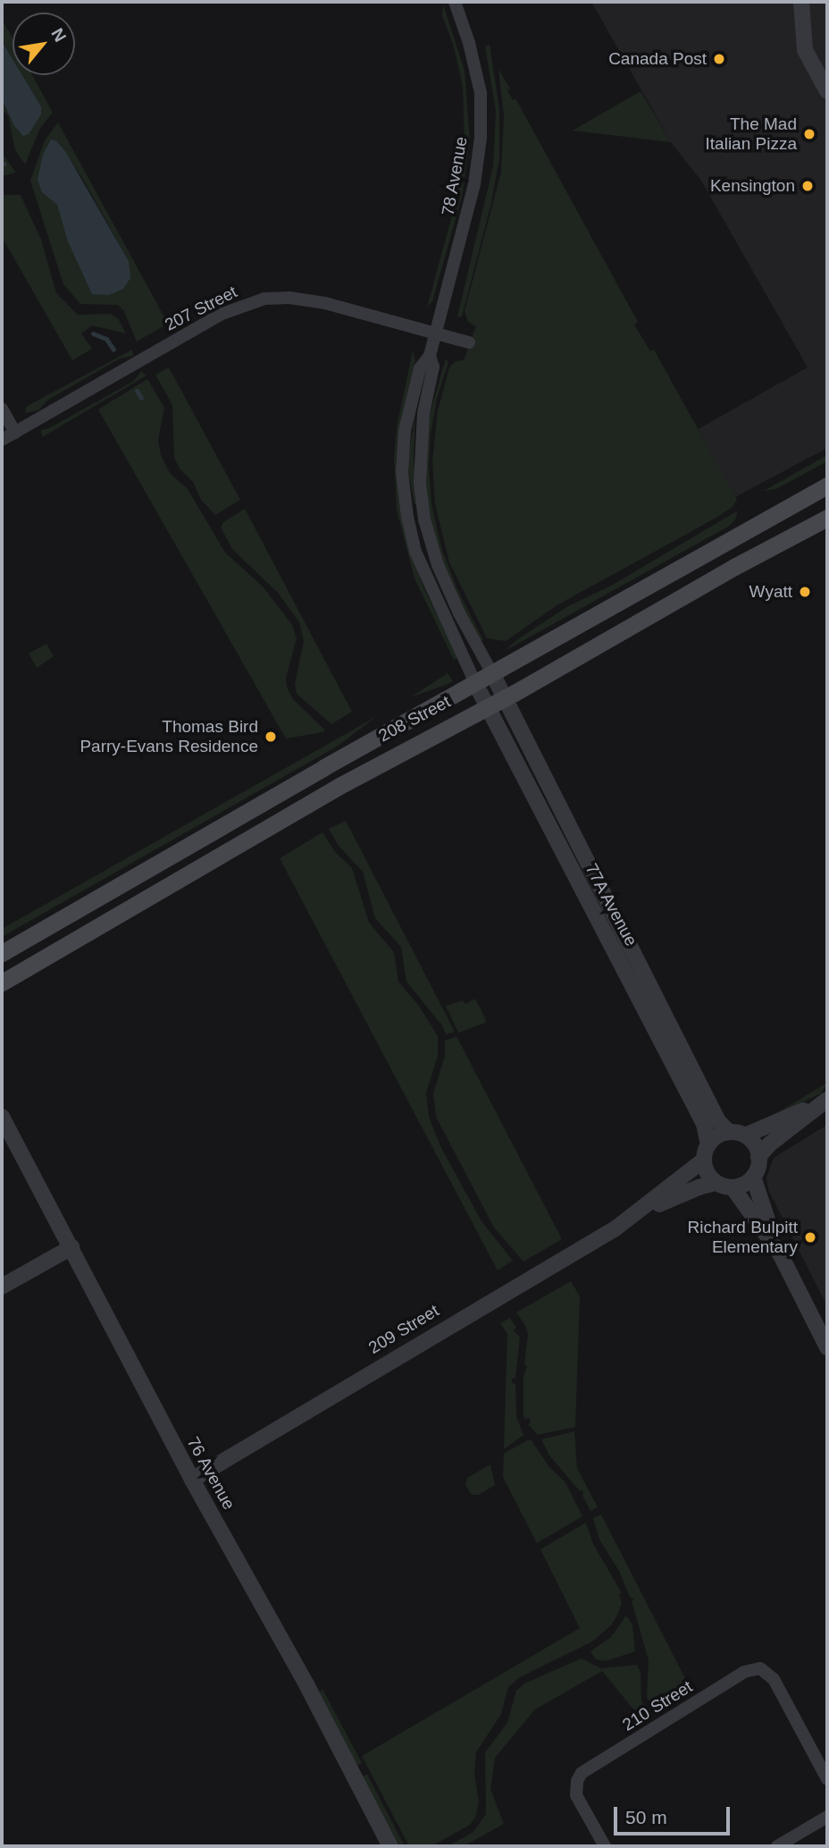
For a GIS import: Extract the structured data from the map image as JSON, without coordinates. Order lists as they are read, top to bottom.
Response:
{
  "streets": {
    "main road": ["208 Street"],
    "street": [
      "78 Avenue",
      "207 Street",
      "77A Avenue",
      "209 Street",
      "76 Avenue",
      "210 Street"
    ]
  },
  "crossings": [
    ["78 Avenue", "207 Street"],
    ["78 Avenue", "208 Street"],
    ["78 Avenue", "77A Avenue"],
    ["208 Street", "77A Avenue"],
    ["77A Avenue", "209 Street"],
    ["209 Street", "76 Avenue"]
  ],
  "places": [
    "Canada Post",
    "The Mad Italian Pizza",
    "Kensington",
    "Wyatt",
    "Thomas Bird Parry-Evans Residence",
    "Richard Bulpitt Elementary"
  ],
  "scale_bar": "50 m",
  "north": "top right"
}
